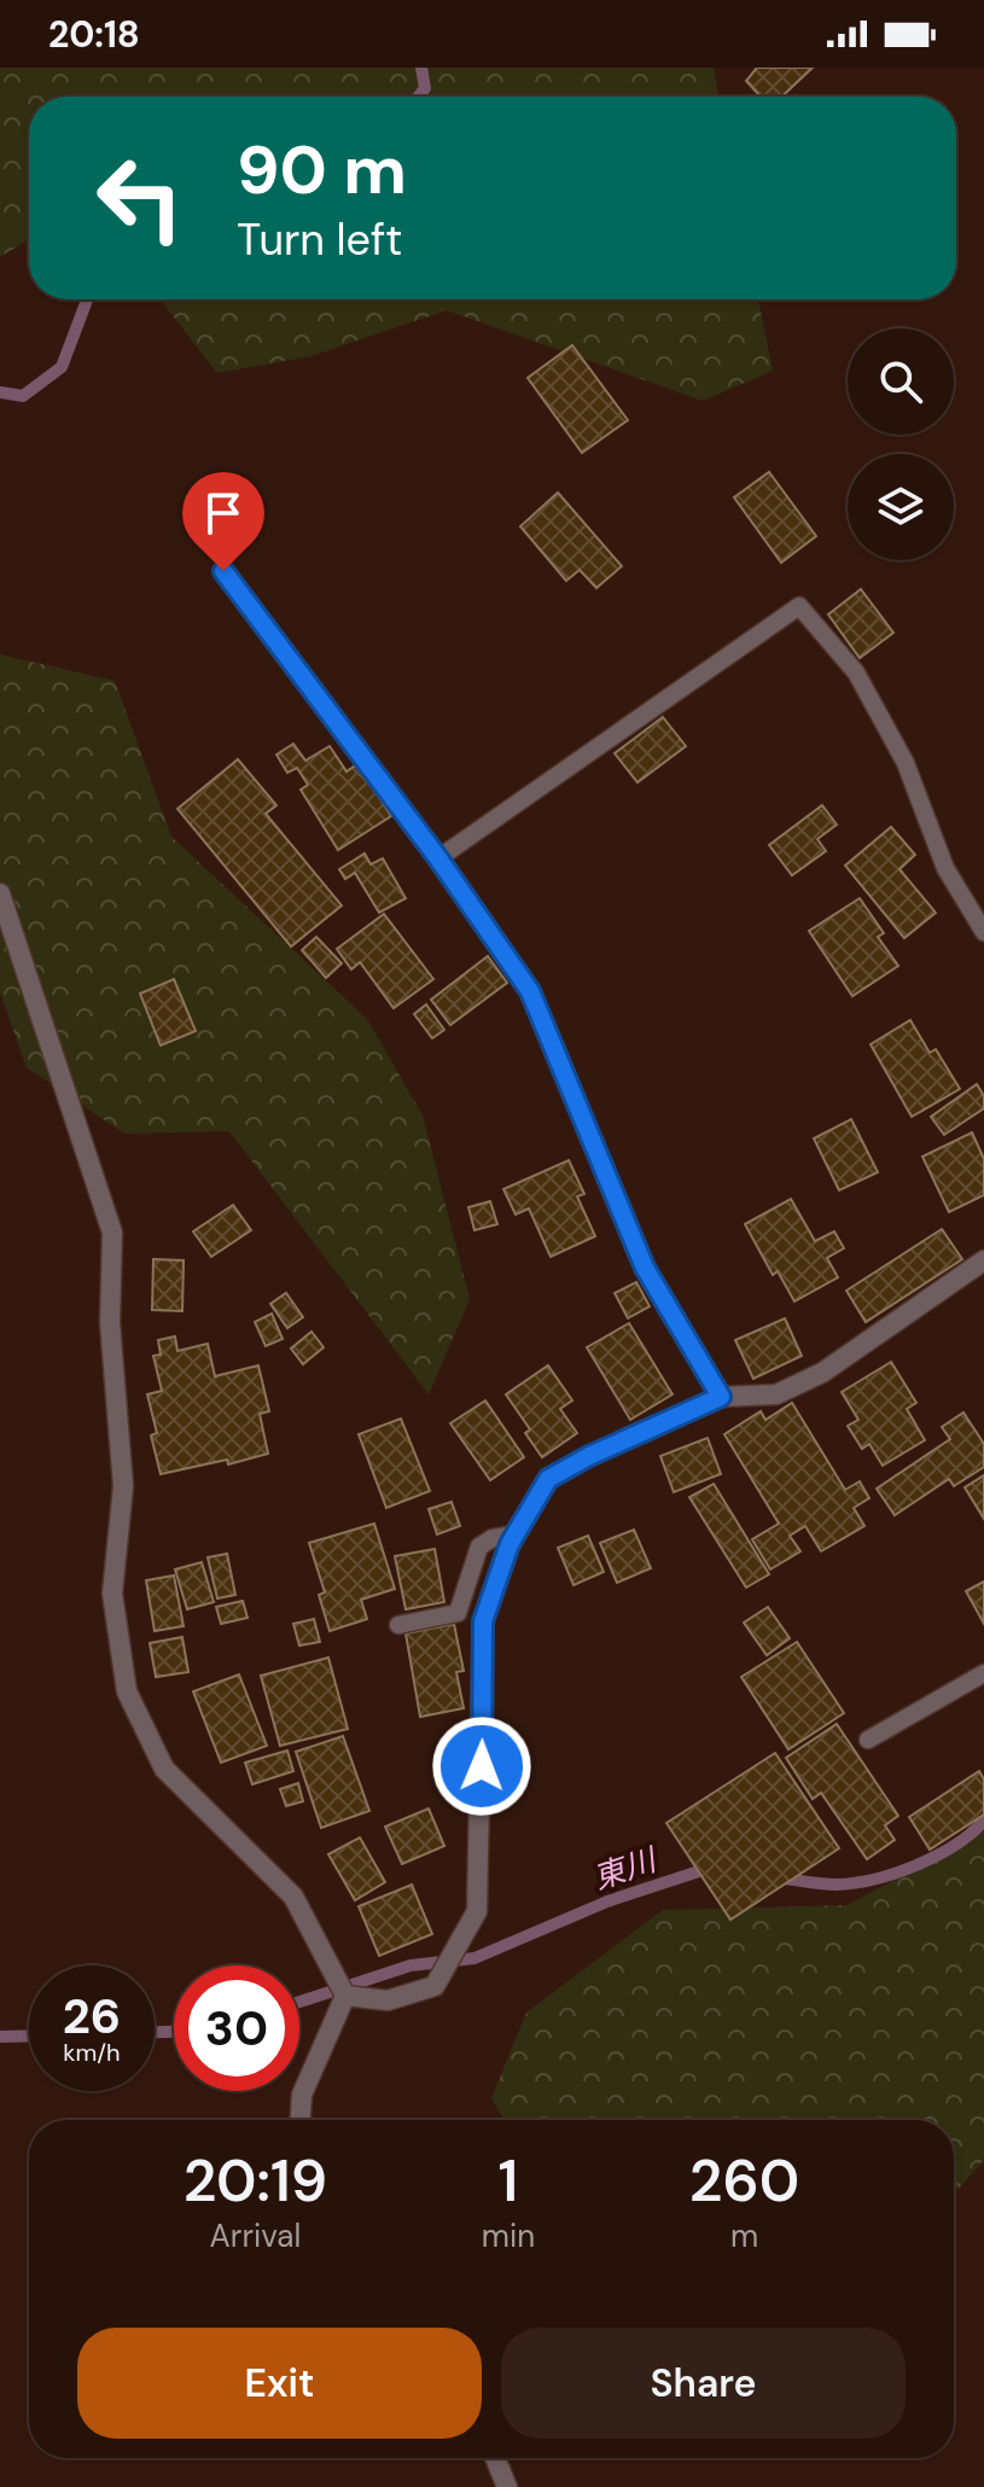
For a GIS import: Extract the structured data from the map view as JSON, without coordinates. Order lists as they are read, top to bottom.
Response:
{
  "water": ["東川"],
  "page": {
    "status": "20:18",
    "turn": ["90 m", "Turn left"],
    "speed": "26 km/h",
    "limit": "30",
    "eta": [
      "20:19",
      "Arrival",
      "1",
      "min",
      "260",
      "m"
    ],
    "buttons": ["Exit", "Share"]
  }
}
